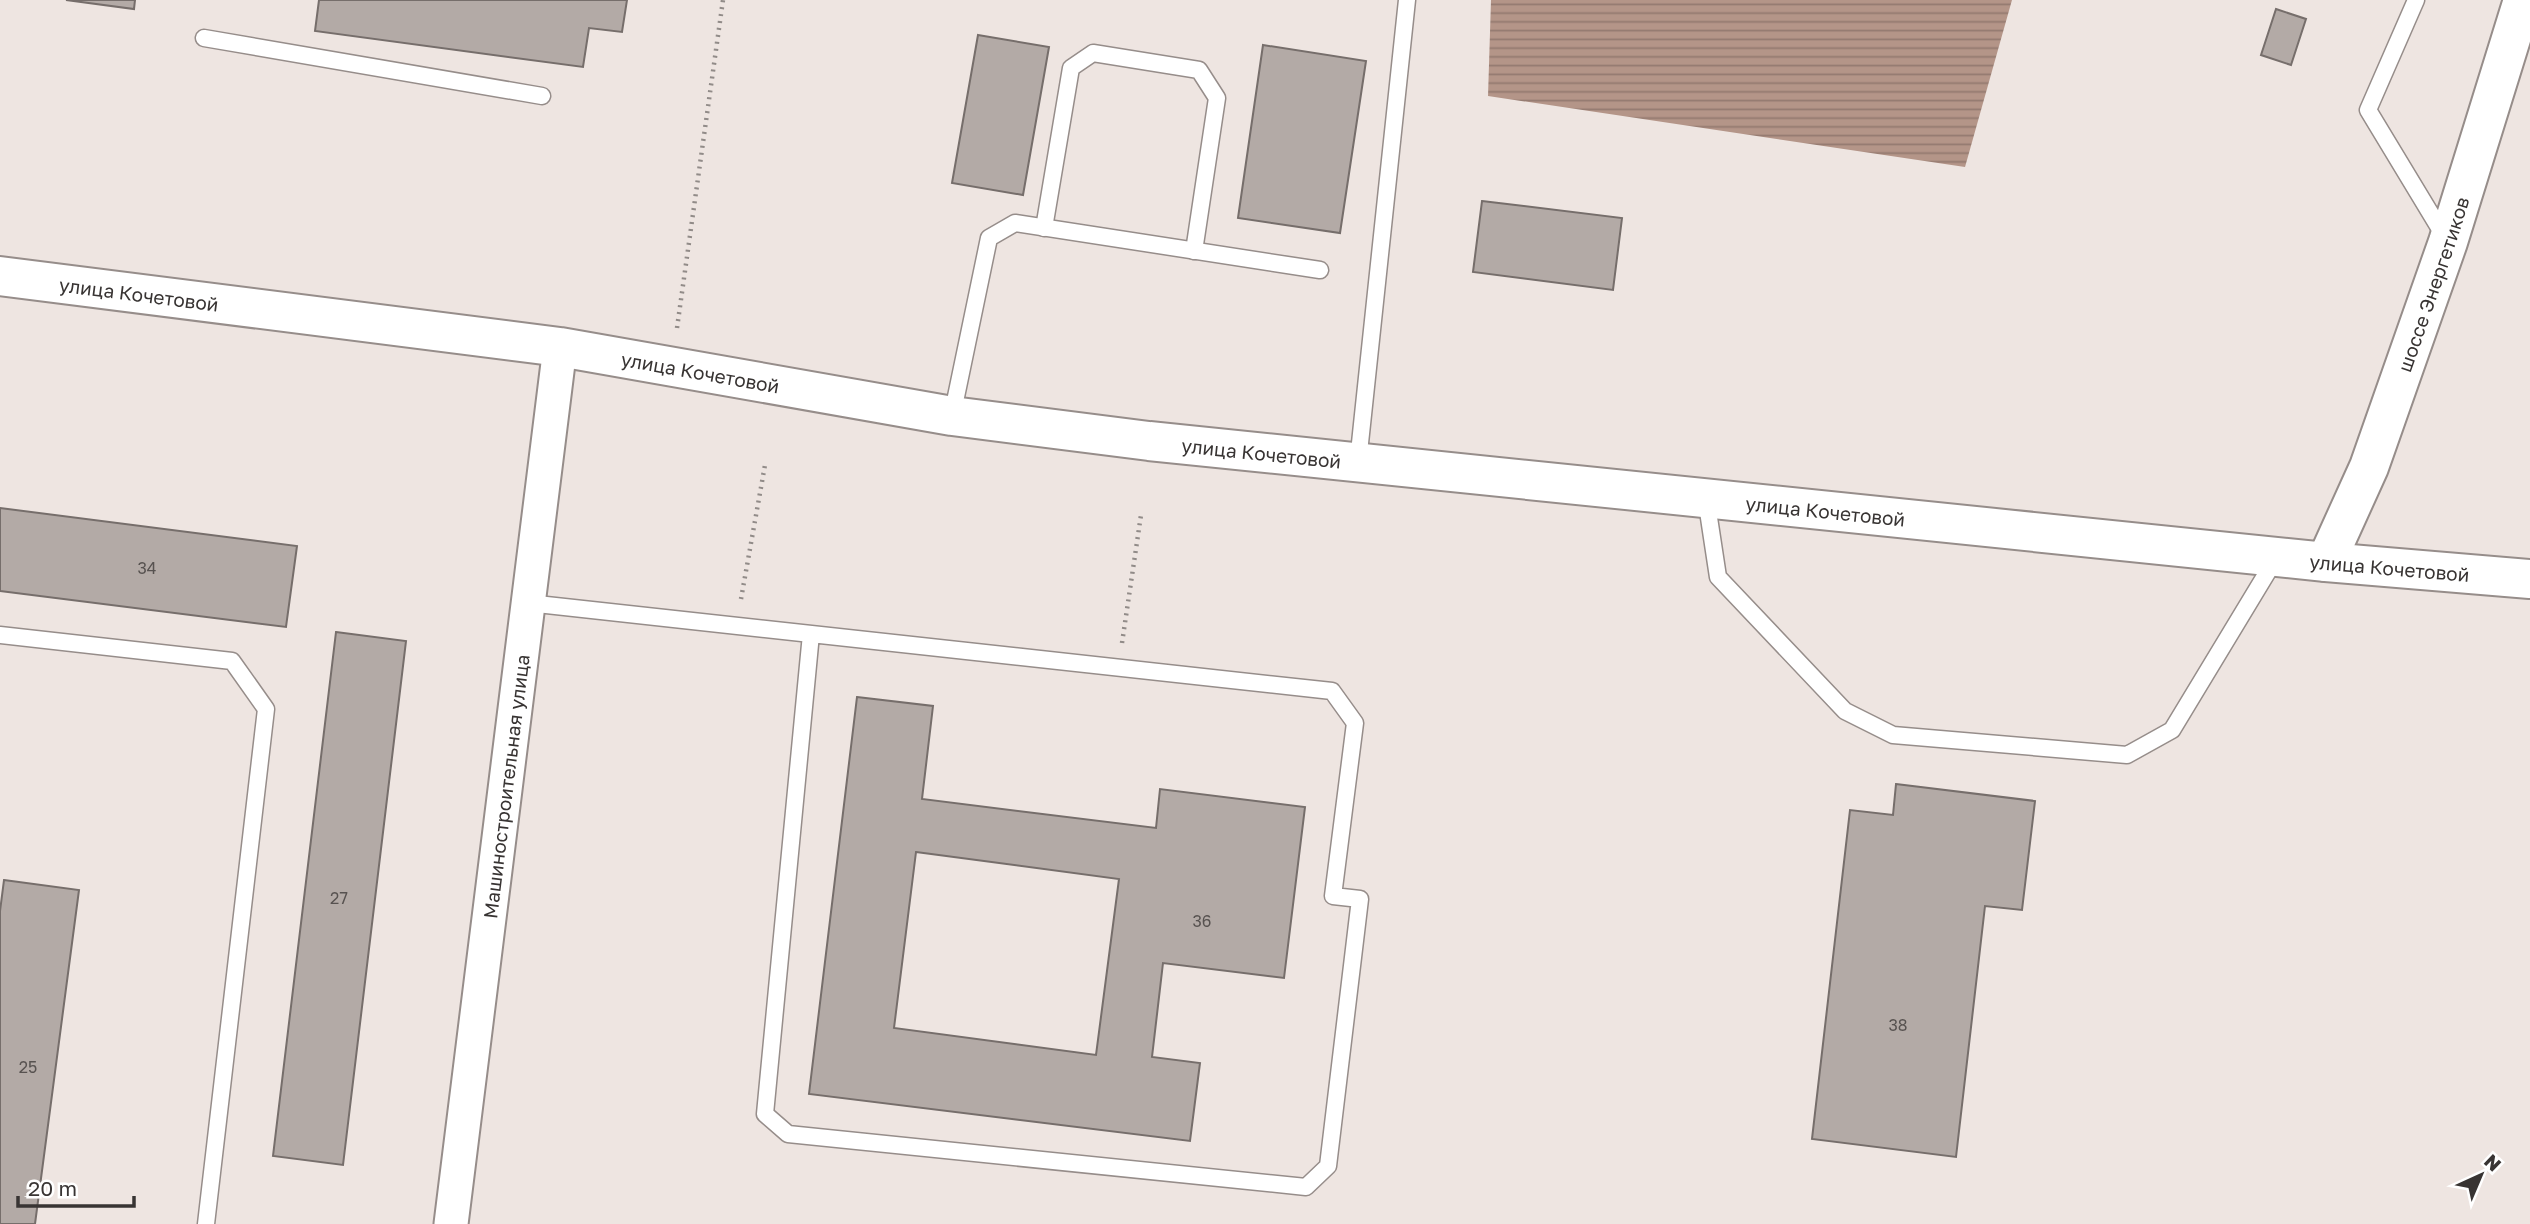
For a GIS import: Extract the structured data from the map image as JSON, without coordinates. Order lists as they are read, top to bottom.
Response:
{
  "streets": {
    "main road": ["шоссе Энергетиков", "улица Кочетовой"],
    "street": ["Машиностроительная улица"]
  },
  "crossings": [
    ["шоссе Энергетиков", "улица Кочетовой"],
    ["улица Кочетовой", "Машиностроительная улица"]
  ],
  "house_numbers": [
    "34",
    "27",
    "36",
    "38",
    "25"
  ],
  "scale_bar": "20 m",
  "north": "top right"
}
